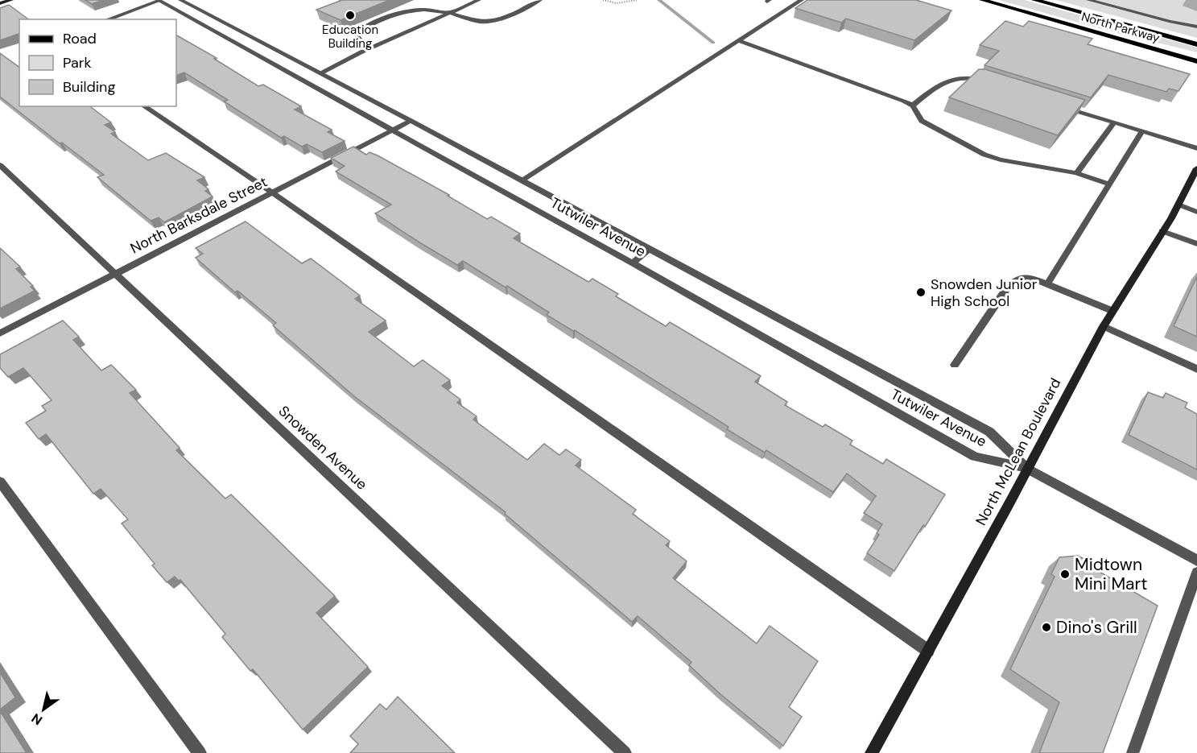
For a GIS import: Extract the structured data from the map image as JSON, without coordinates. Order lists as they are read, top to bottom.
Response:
{
  "streets": {
    "main road": ["North Parkway", "North McLean Boulevard"],
    "street": ["North Barksdale Street", "Tutwiler Avenue", "Snowden Avenue"]
  },
  "crossings": [
    ["North Barksdale Street", "Tutwiler Avenue"],
    ["North Barksdale Street", "Snowden Avenue"],
    ["Tutwiler Avenue", "North McLean Boulevard"]
  ],
  "places": [
    "Education Building",
    "Snowden Junior High School",
    "Midtown Mini Mart",
    "Dino's Grill"
  ],
  "legend": ["Road", "Park", "Building"],
  "north": "bottom left"
}
